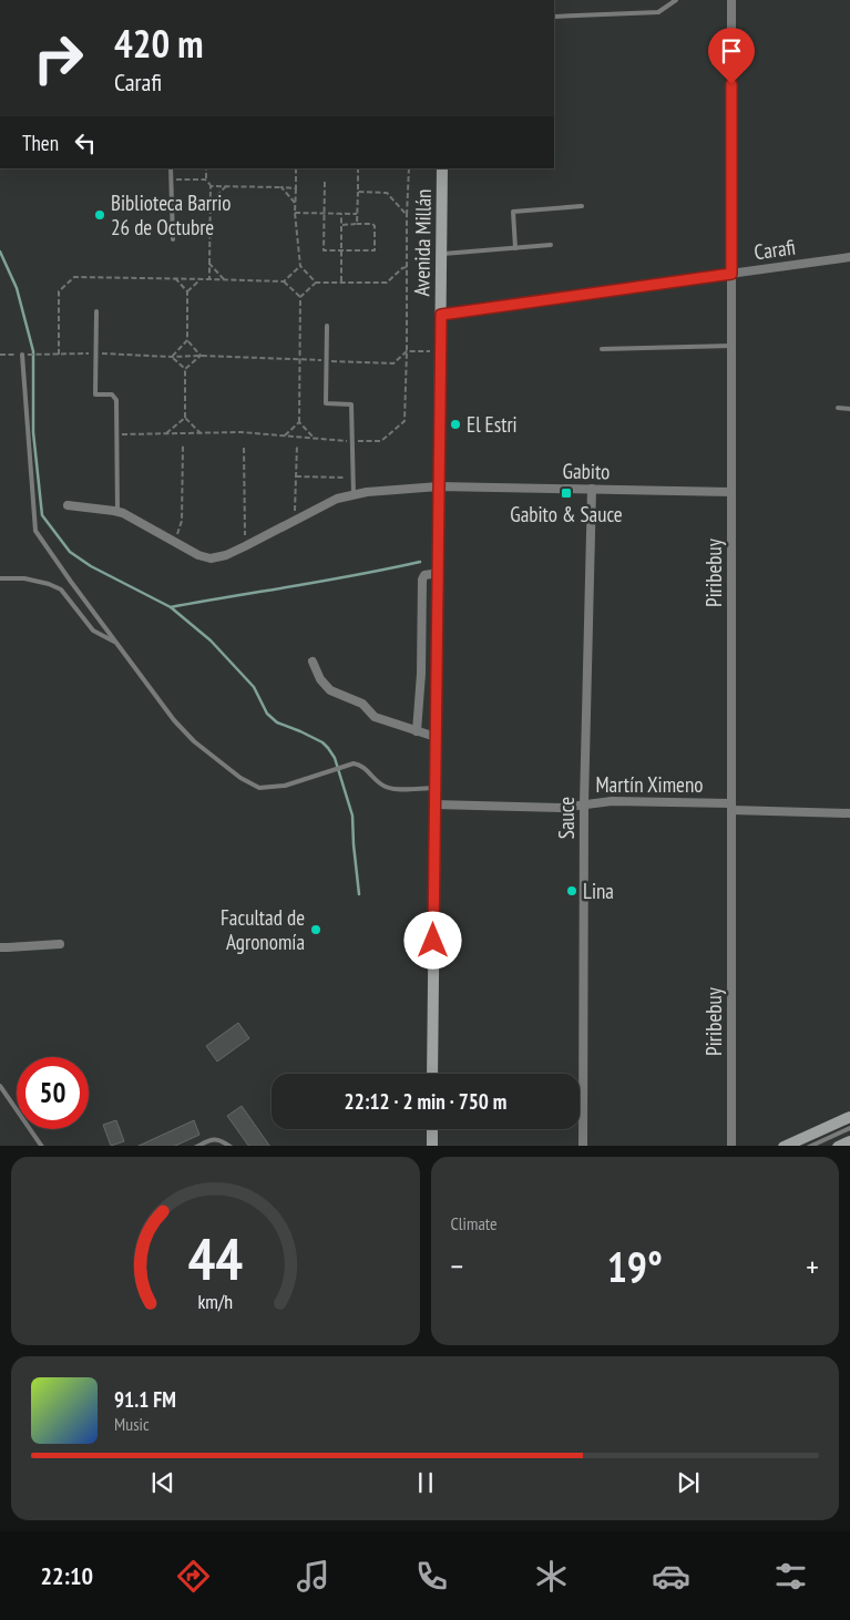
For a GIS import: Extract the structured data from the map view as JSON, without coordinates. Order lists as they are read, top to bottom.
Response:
{
  "streets": {
    "main road": ["Avenida Millán"],
    "street": [
      "Carafi",
      "Gabito",
      "Piribebuy",
      "Martín Ximeno",
      "Sauce"
    ]
  },
  "crossings": [
    ["Avenida Millán", "Carafi"],
    ["Avenida Millán", "Gabito"],
    ["Avenida Millán", "Martín Ximeno"],
    ["Carafi", "Piribebuy"],
    ["Gabito", "Piribebuy"],
    ["Gabito", "Sauce"],
    ["Piribebuy", "Martín Ximeno"],
    ["Martín Ximeno", "Sauce"]
  ],
  "places": {
    "other": [
      "Biblioteca Barrio 26 de Octubre",
      "El Estri",
      "Lina",
      "Facultad de Agronomía"
    ],
    "transit": ["Gabito & Sauce"]
  },
  "page": {
    "turn": ["420 m", "Carafi"],
    "then": "Then",
    "limit": "50",
    "trip": "22:12 · 2 min · 750 m",
    "tile": "Climate",
    "heat": ["−", "19°", "+"],
    "song": ["91.1 FM", "Music"],
    "tabs": "22:10",
    "gauge": ["44", "km/h"]
  }
}
